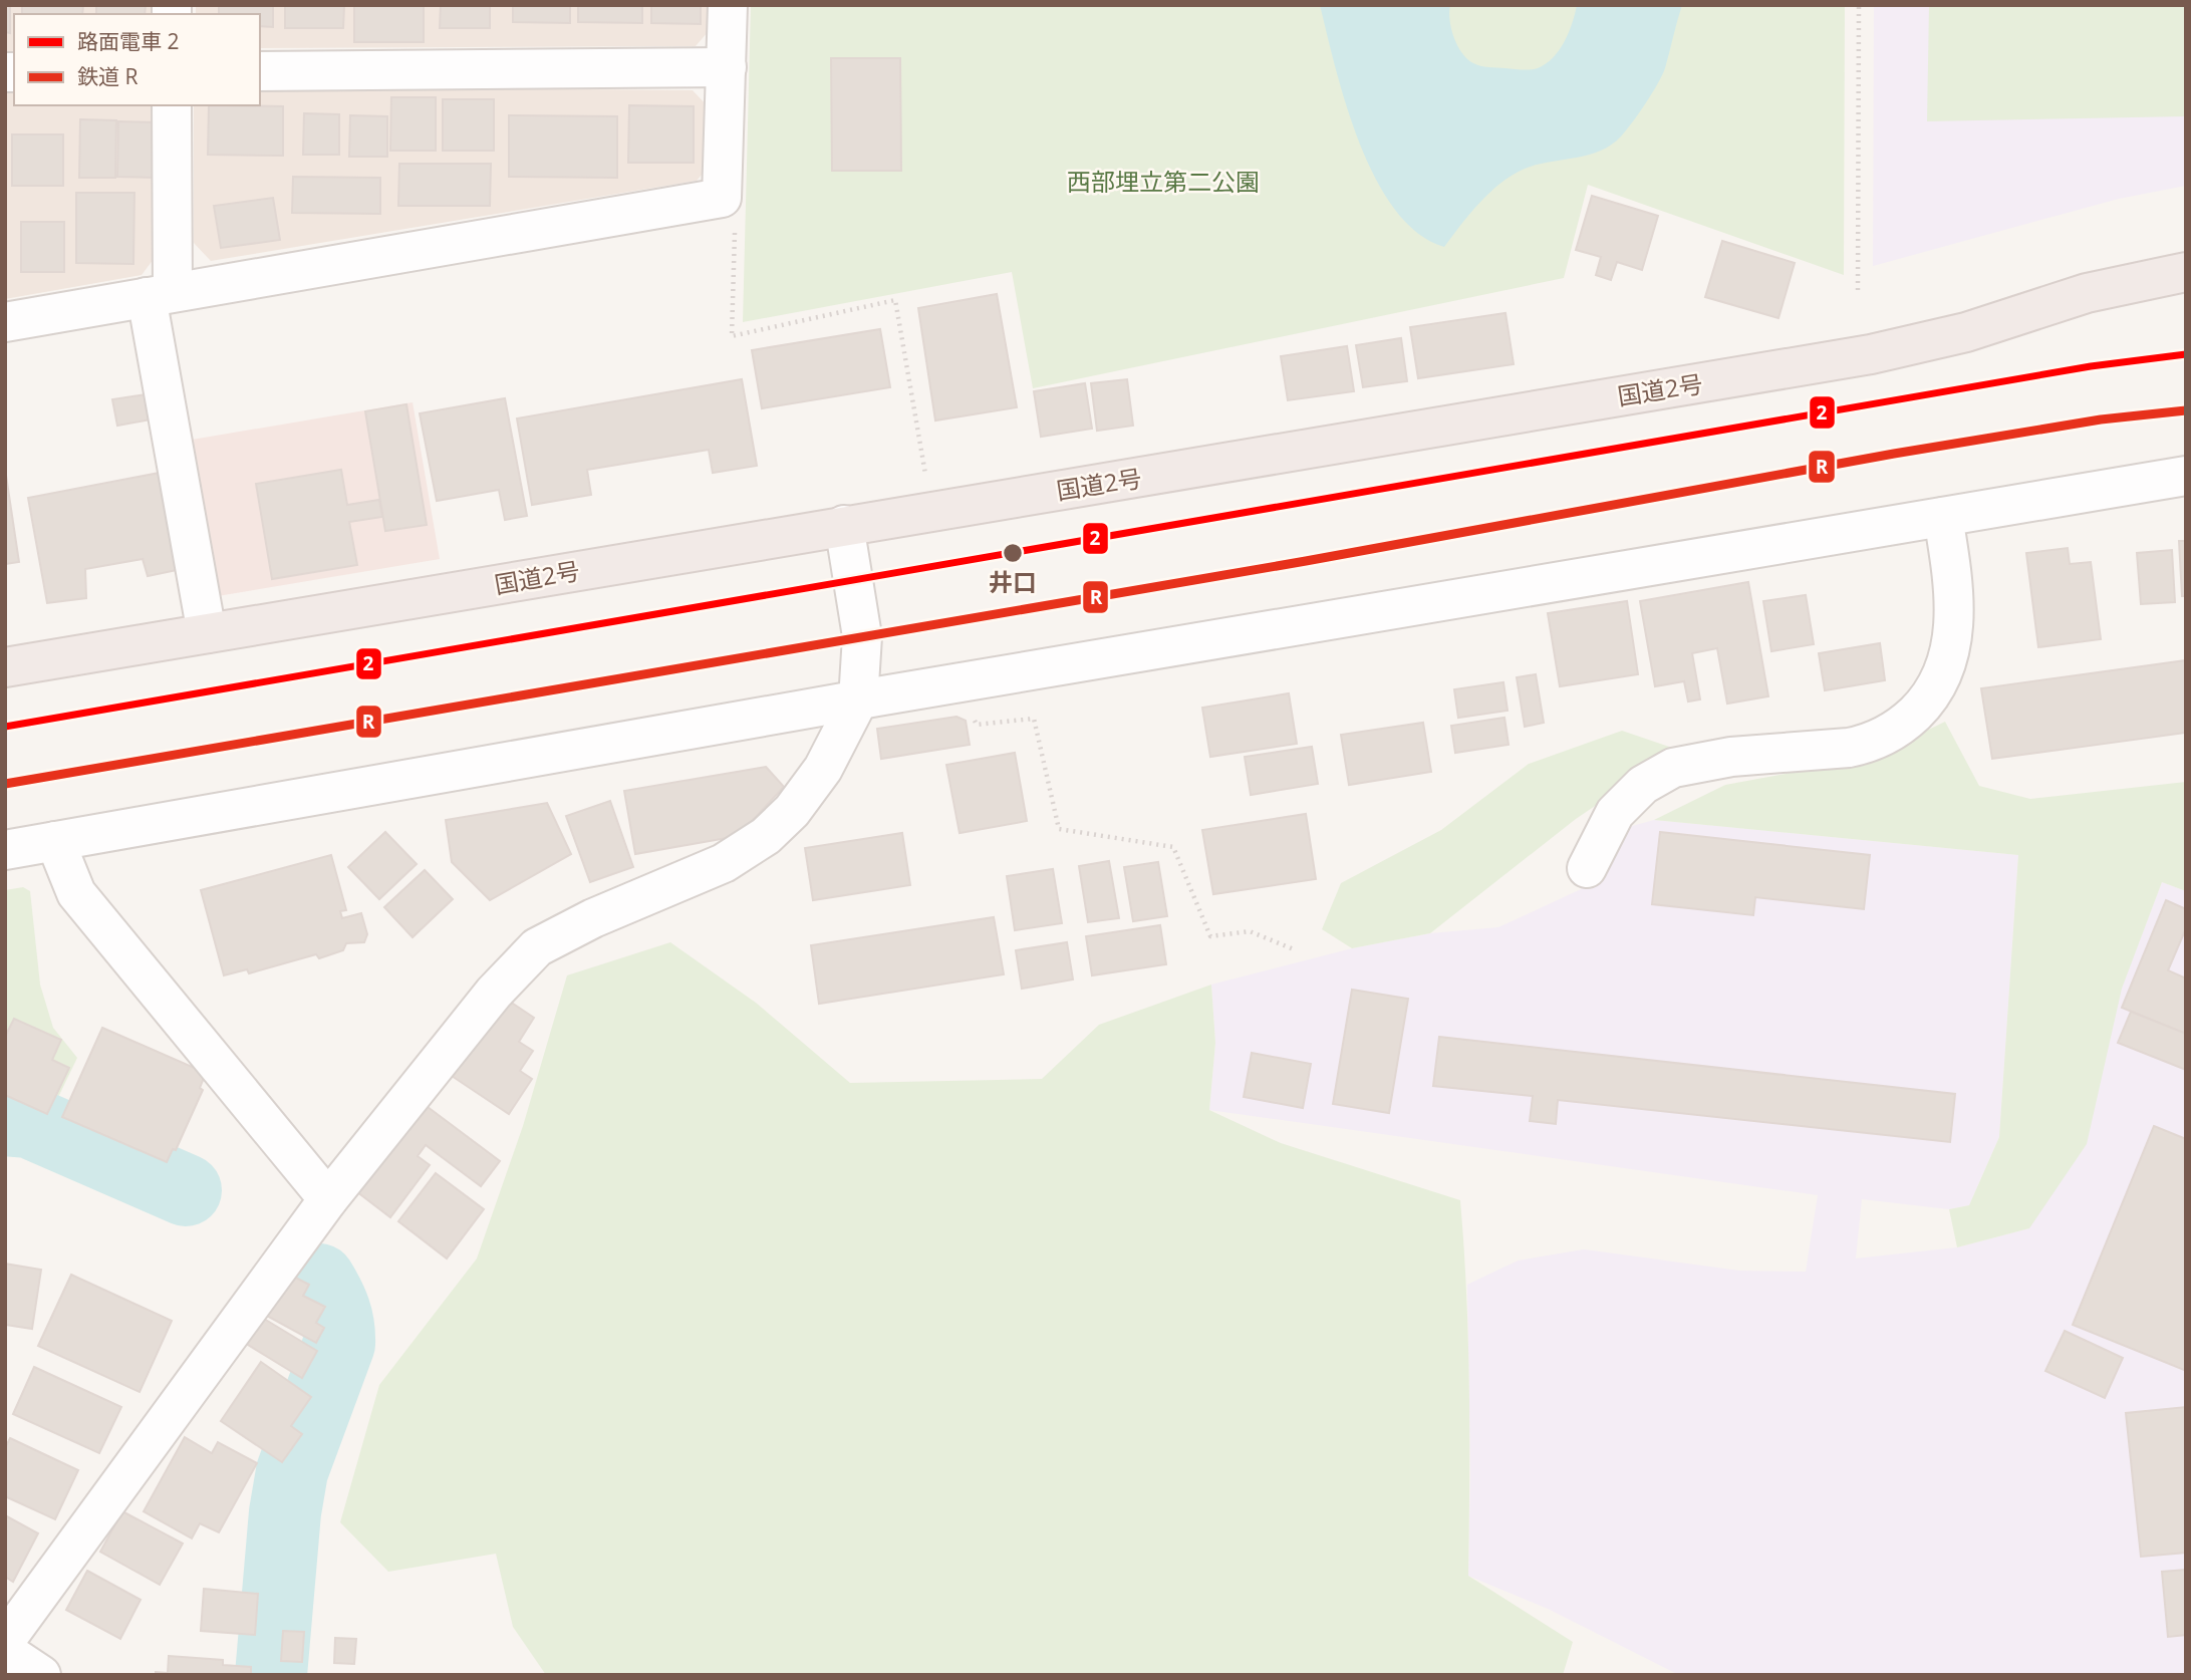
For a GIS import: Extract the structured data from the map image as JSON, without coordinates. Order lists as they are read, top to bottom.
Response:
{
  "streets": {
    "highway": ["国道2号"]
  },
  "parks": ["西部埋立第二公園"],
  "places": ["井口"],
  "lines": ["tram line 2", "rail line R"],
  "legend": ["路面電車 2", "鉄道 R"]
}
